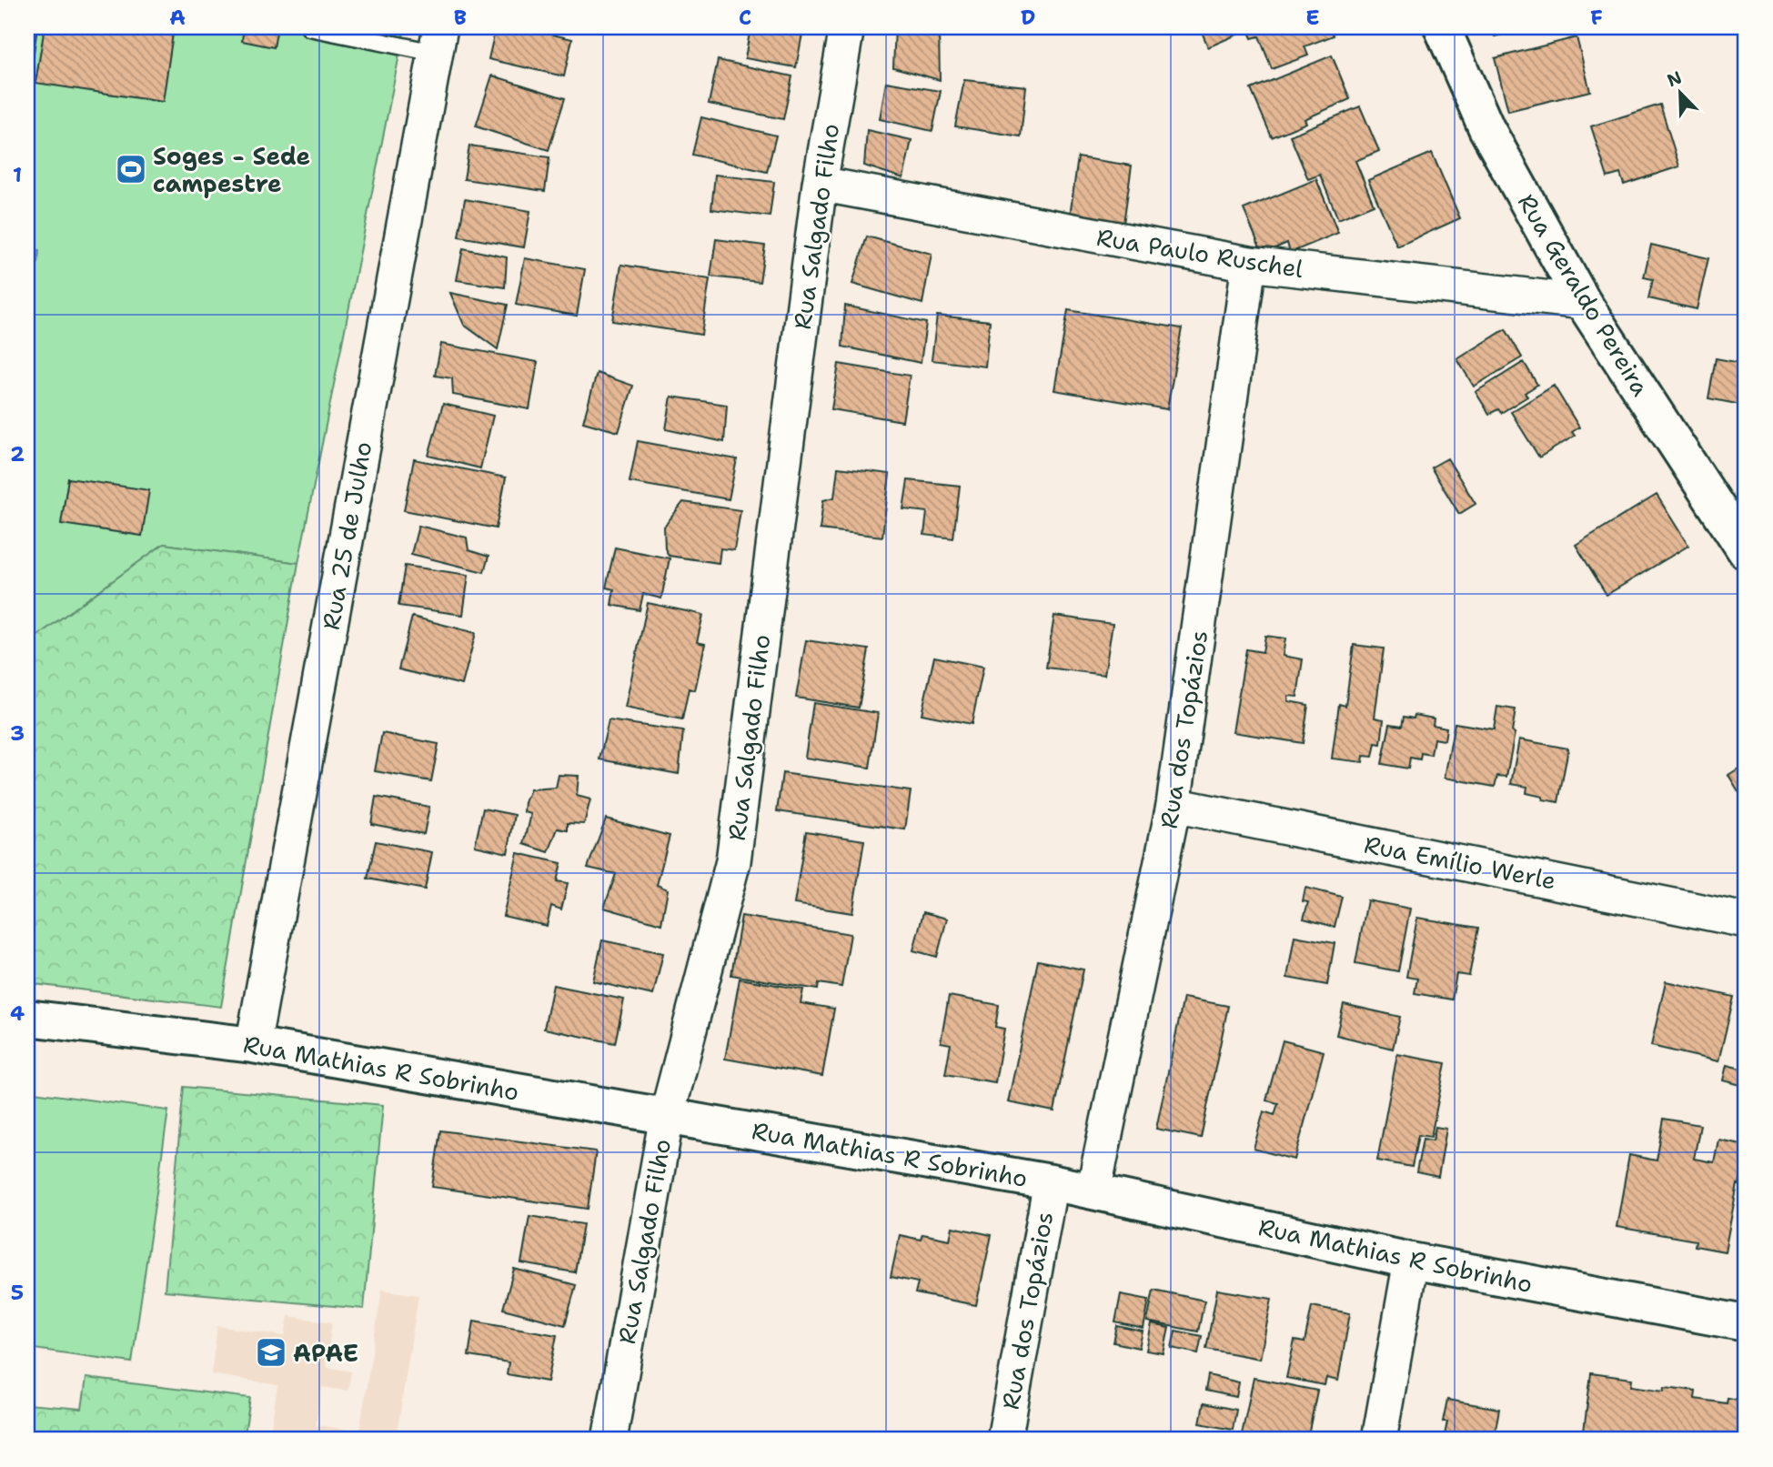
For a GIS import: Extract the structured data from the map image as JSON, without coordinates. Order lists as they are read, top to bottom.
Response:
{
  "streets": {
    "main road": ["Rua Geraldo Pereira", "Rua Mathias R Sobrinho"],
    "street": [
      "Rua Salgado Filho",
      "Rua Paulo Ruschel",
      "Rua 25 de Julho",
      "Rua dos Topázios",
      "Rua Emílio Werle"
    ]
  },
  "crossings": [
    ["Rua Salgado Filho", "Rua Paulo Ruschel"],
    ["Rua Salgado Filho", "Rua Mathias R Sobrinho"],
    ["Rua Paulo Ruschel", "Rua Geraldo Pereira"],
    ["Rua Paulo Ruschel", "Rua dos Topázios"],
    ["Rua 25 de Julho", "Rua Mathias R Sobrinho"],
    ["Rua dos Topázios", "Rua Emílio Werle"],
    ["Rua dos Topázios", "Rua Mathias R Sobrinho"]
  ],
  "places": {
    "sports": ["Soges - Sede campestre"],
    "school or university": ["APAE"]
  },
  "north": "top left",
  "grid": {
    "columns": [
      "A",
      "B",
      "C",
      "D",
      "E",
      "F"
    ],
    "rows": [
      "1",
      "2",
      "3",
      "4",
      "5"
    ]
  }
}
